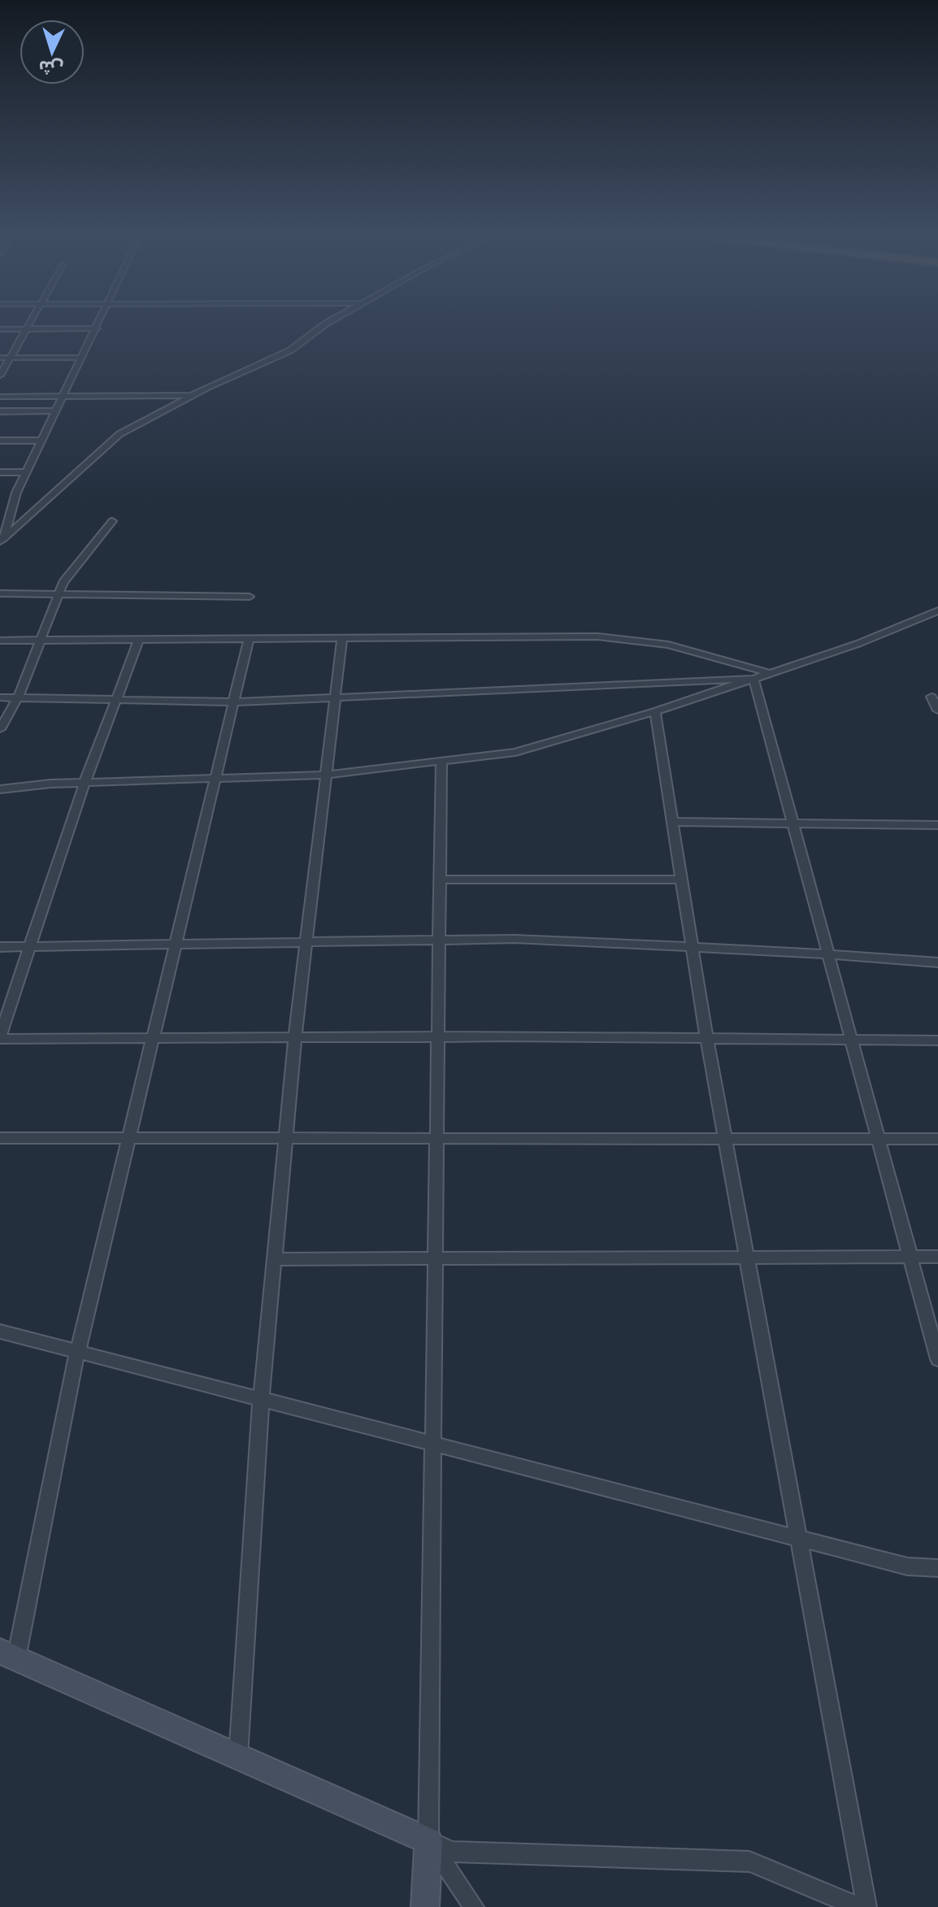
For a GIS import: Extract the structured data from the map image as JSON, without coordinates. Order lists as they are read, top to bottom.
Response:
{
  "north": "bottom"
}
